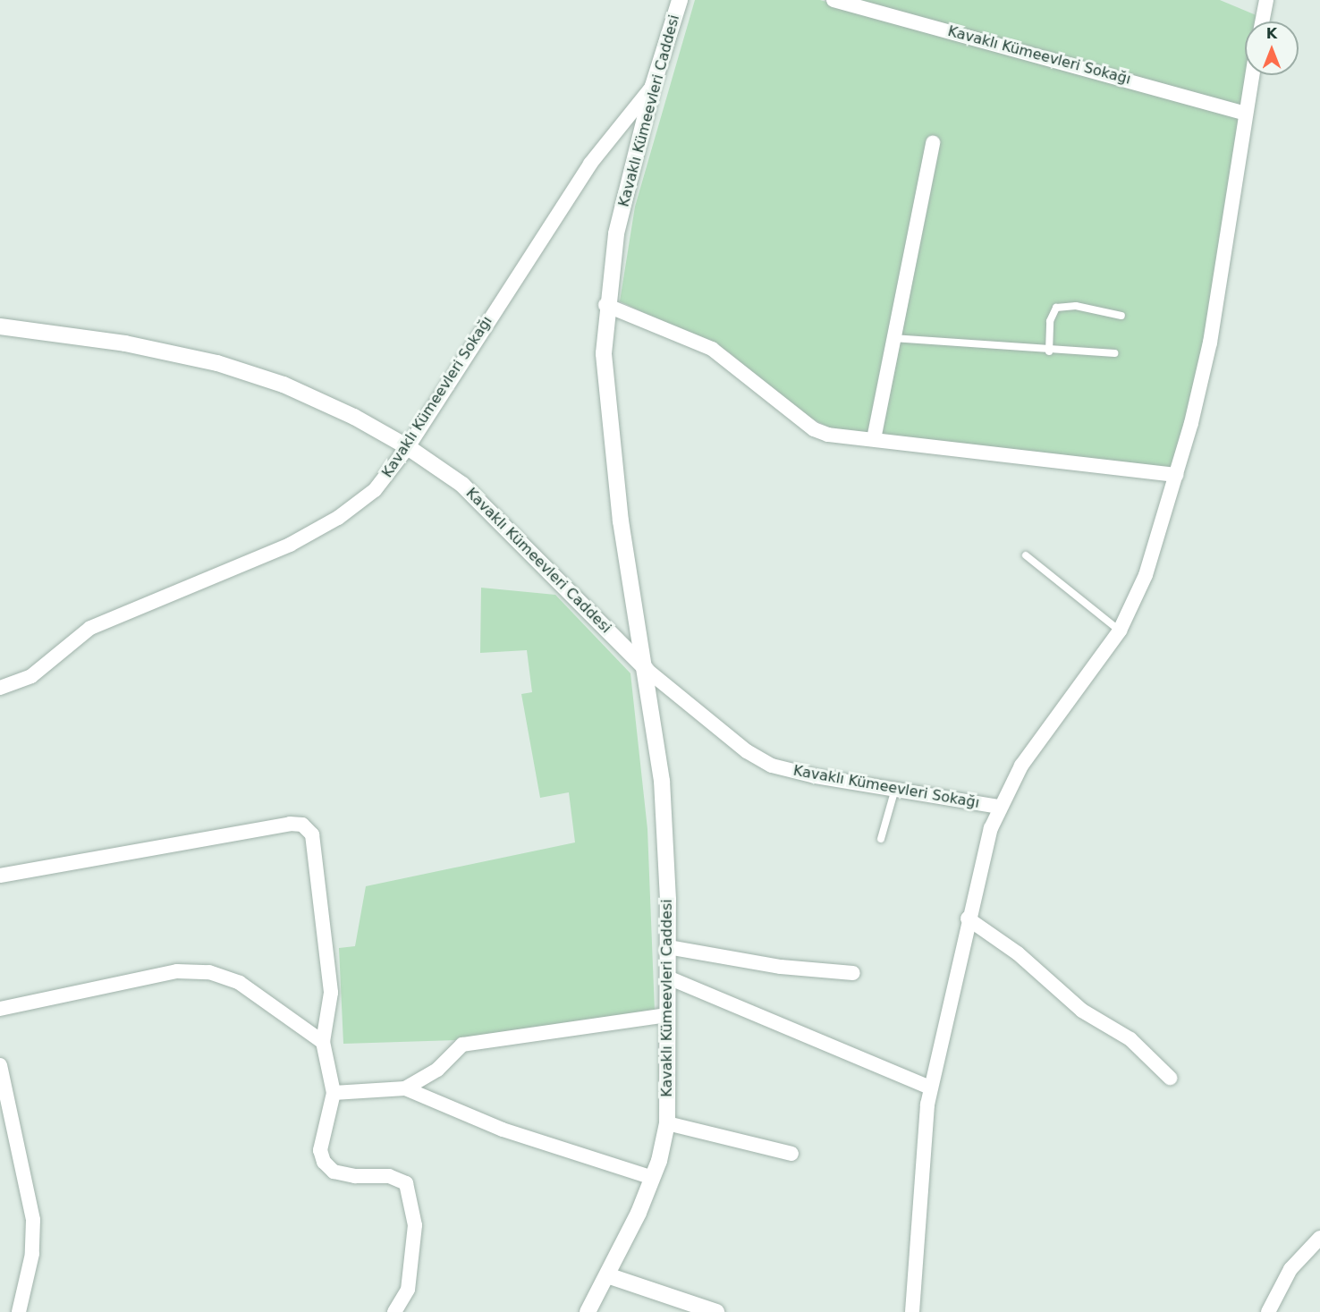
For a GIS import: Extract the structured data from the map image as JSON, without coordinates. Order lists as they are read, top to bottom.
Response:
{
  "streets": {
    "street": ["Kavaklı Kümeevleri Sokağı", "Kavaklı Kümeevleri Caddesi"]
  },
  "crossings": [
    ["Kavaklı Kümeevleri Sokağı", "Kavaklı Kümeevleri Caddesi"]
  ],
  "north": "top"
}
